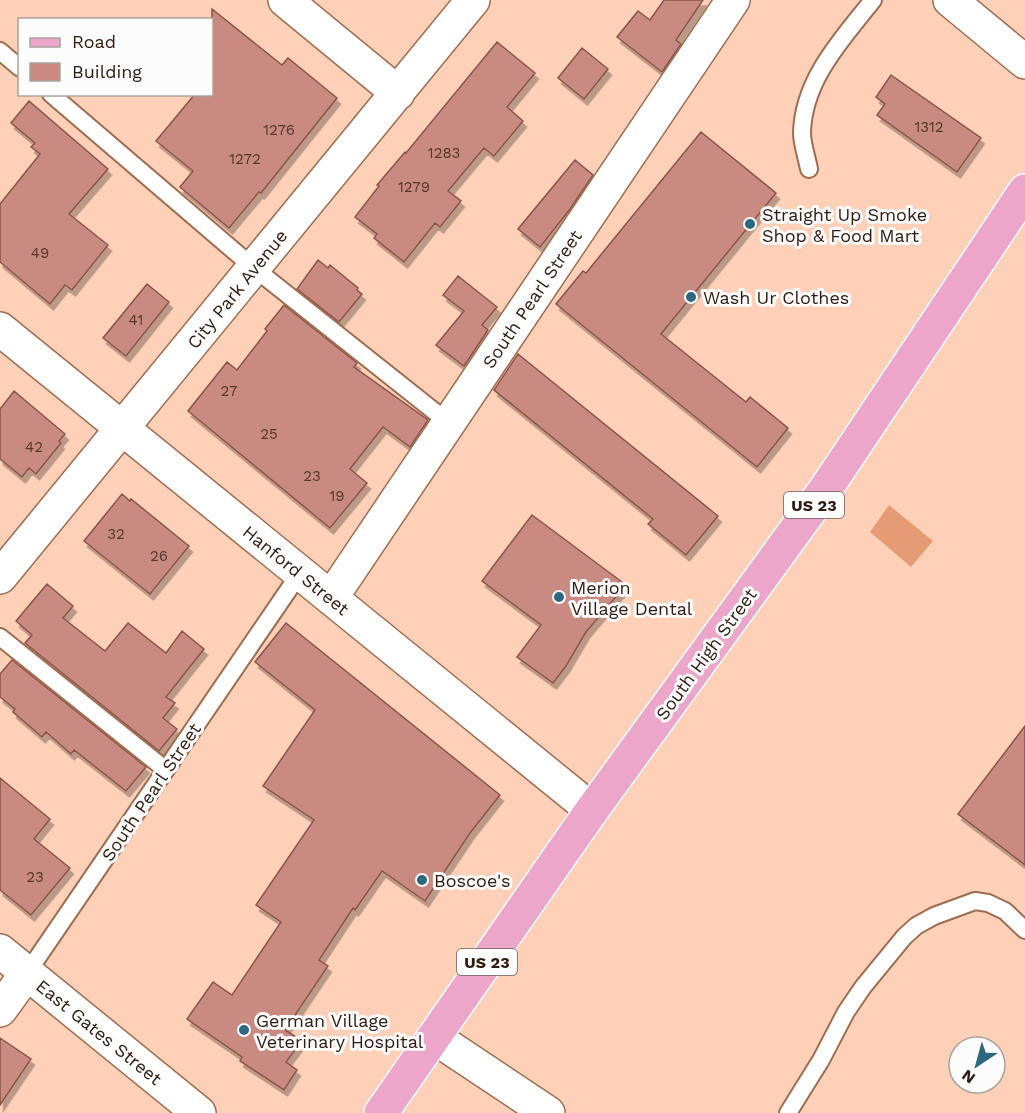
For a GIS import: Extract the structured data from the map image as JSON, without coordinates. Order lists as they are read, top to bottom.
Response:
{
  "streets": {
    "main road": ["US 23", "South High Street"],
    "street": [
      "City Park Avenue",
      "South Pearl Street",
      "Hanford Street",
      "East Gates Street"
    ]
  },
  "crossings": [
    ["City Park Avenue", "Hanford Street"],
    ["South Pearl Street", "Hanford Street"],
    ["South Pearl Street", "East Gates Street"],
    ["Hanford Street", "South High Street"]
  ],
  "places": [
    "Straight Up Smoke Shop & Food Mart",
    "Wash Ur Clothes",
    "Merion Village Dental",
    "Boscoe's",
    "German Village Veterinary Hospital"
  ],
  "house_numbers": [
    "1312",
    "1276",
    "1283",
    "1272",
    "1279",
    "49",
    "41",
    "27",
    "25",
    "42",
    "23",
    "19",
    "32",
    "26",
    "23"
  ],
  "legend": ["Road", "Building"],
  "north": "bottom left"
}
